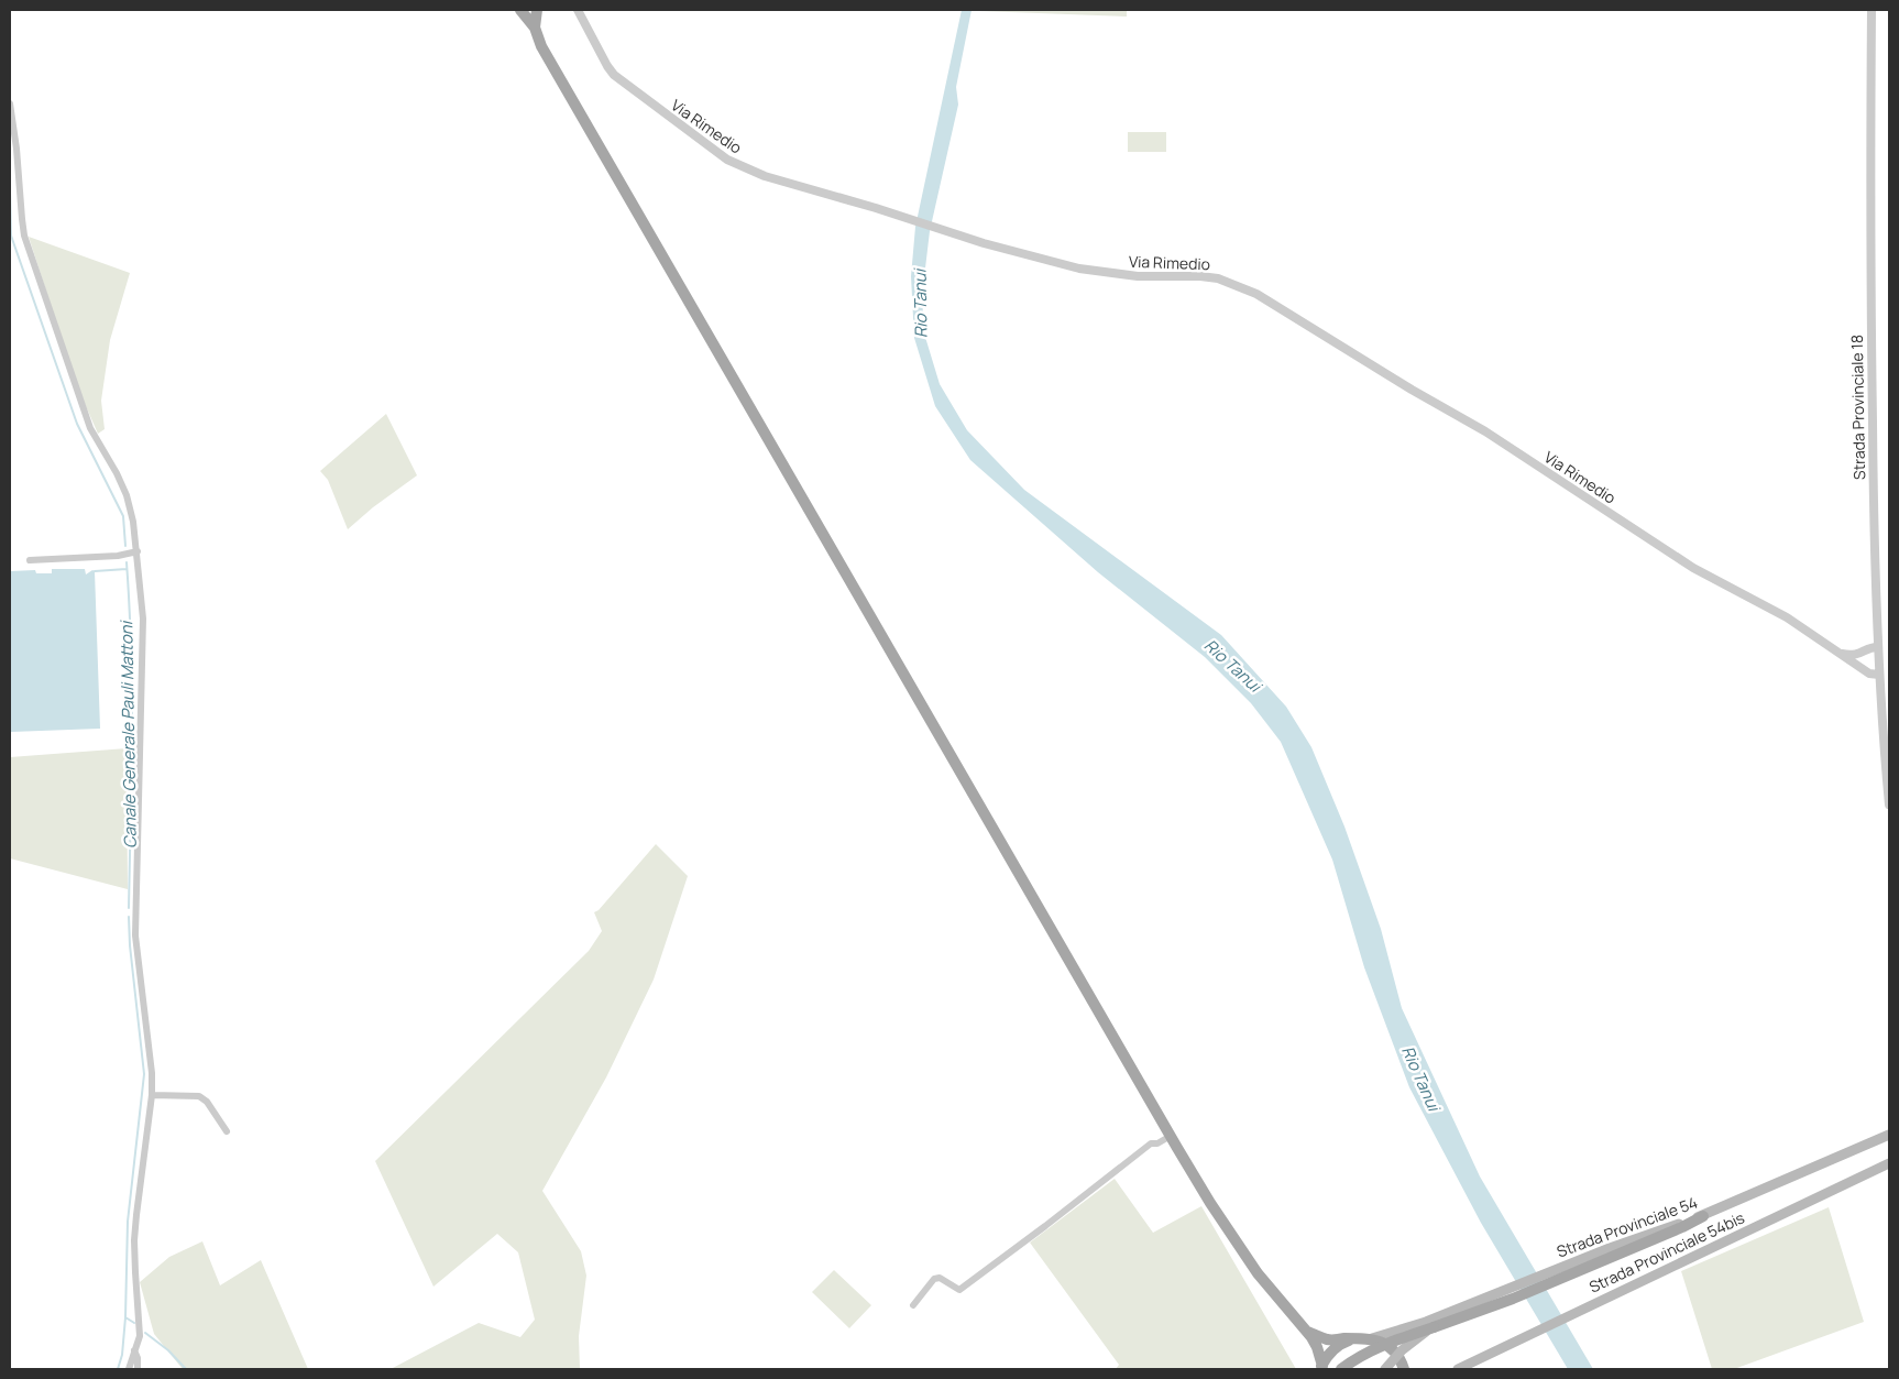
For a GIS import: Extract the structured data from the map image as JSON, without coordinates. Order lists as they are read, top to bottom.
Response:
{
  "streets": {
    "main road": ["Strada Provinciale 54", "Strada Provinciale 54bis"],
    "street": ["Via Rimedio", "Strada Provinciale 18"]
  },
  "crossings": [
    ["Via Rimedio", "Strada Provinciale 18"]
  ],
  "water": ["Rio Tanui", "Canale Generale Pauli Mattoni"]
}
